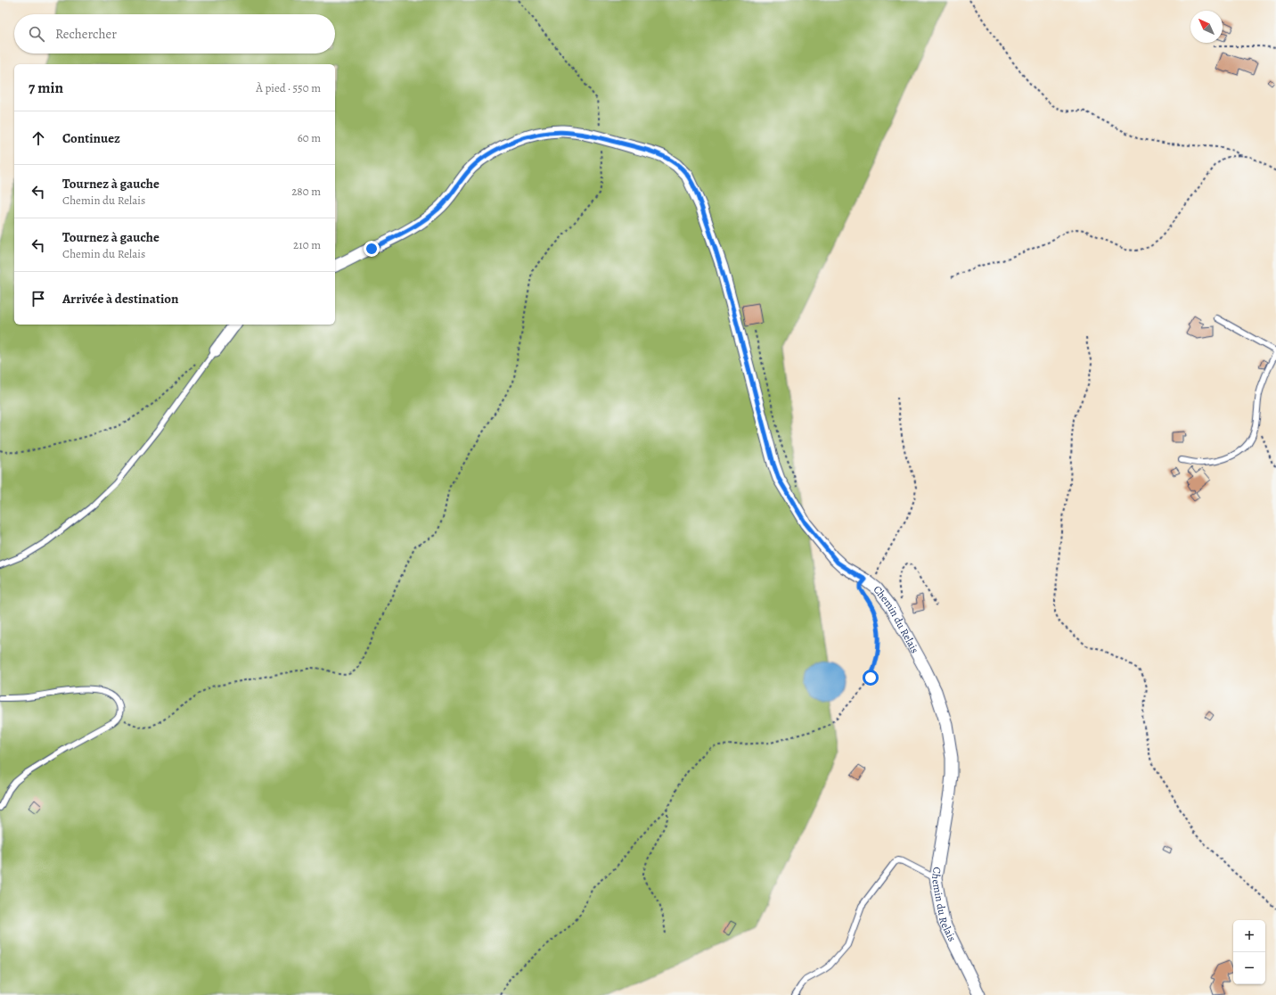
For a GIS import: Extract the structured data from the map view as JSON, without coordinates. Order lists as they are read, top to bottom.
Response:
{
  "streets": {
    "street": ["Chemin du Relais"]
  },
  "north": "top left",
  "page": {
    "search": "Rechercher",
    "heading": ["7 min", "À pied · 550 m"],
    "list": [
      ["Continuez", "60 m"],
      ["Tournez à gauche", "Chemin du Relais", "280 m"],
      ["Tournez à gauche", "Chemin du Relais", "210 m"],
      "Arrivée à destination"
    ],
    "map_buttons": ["+", "−"]
  }
}
